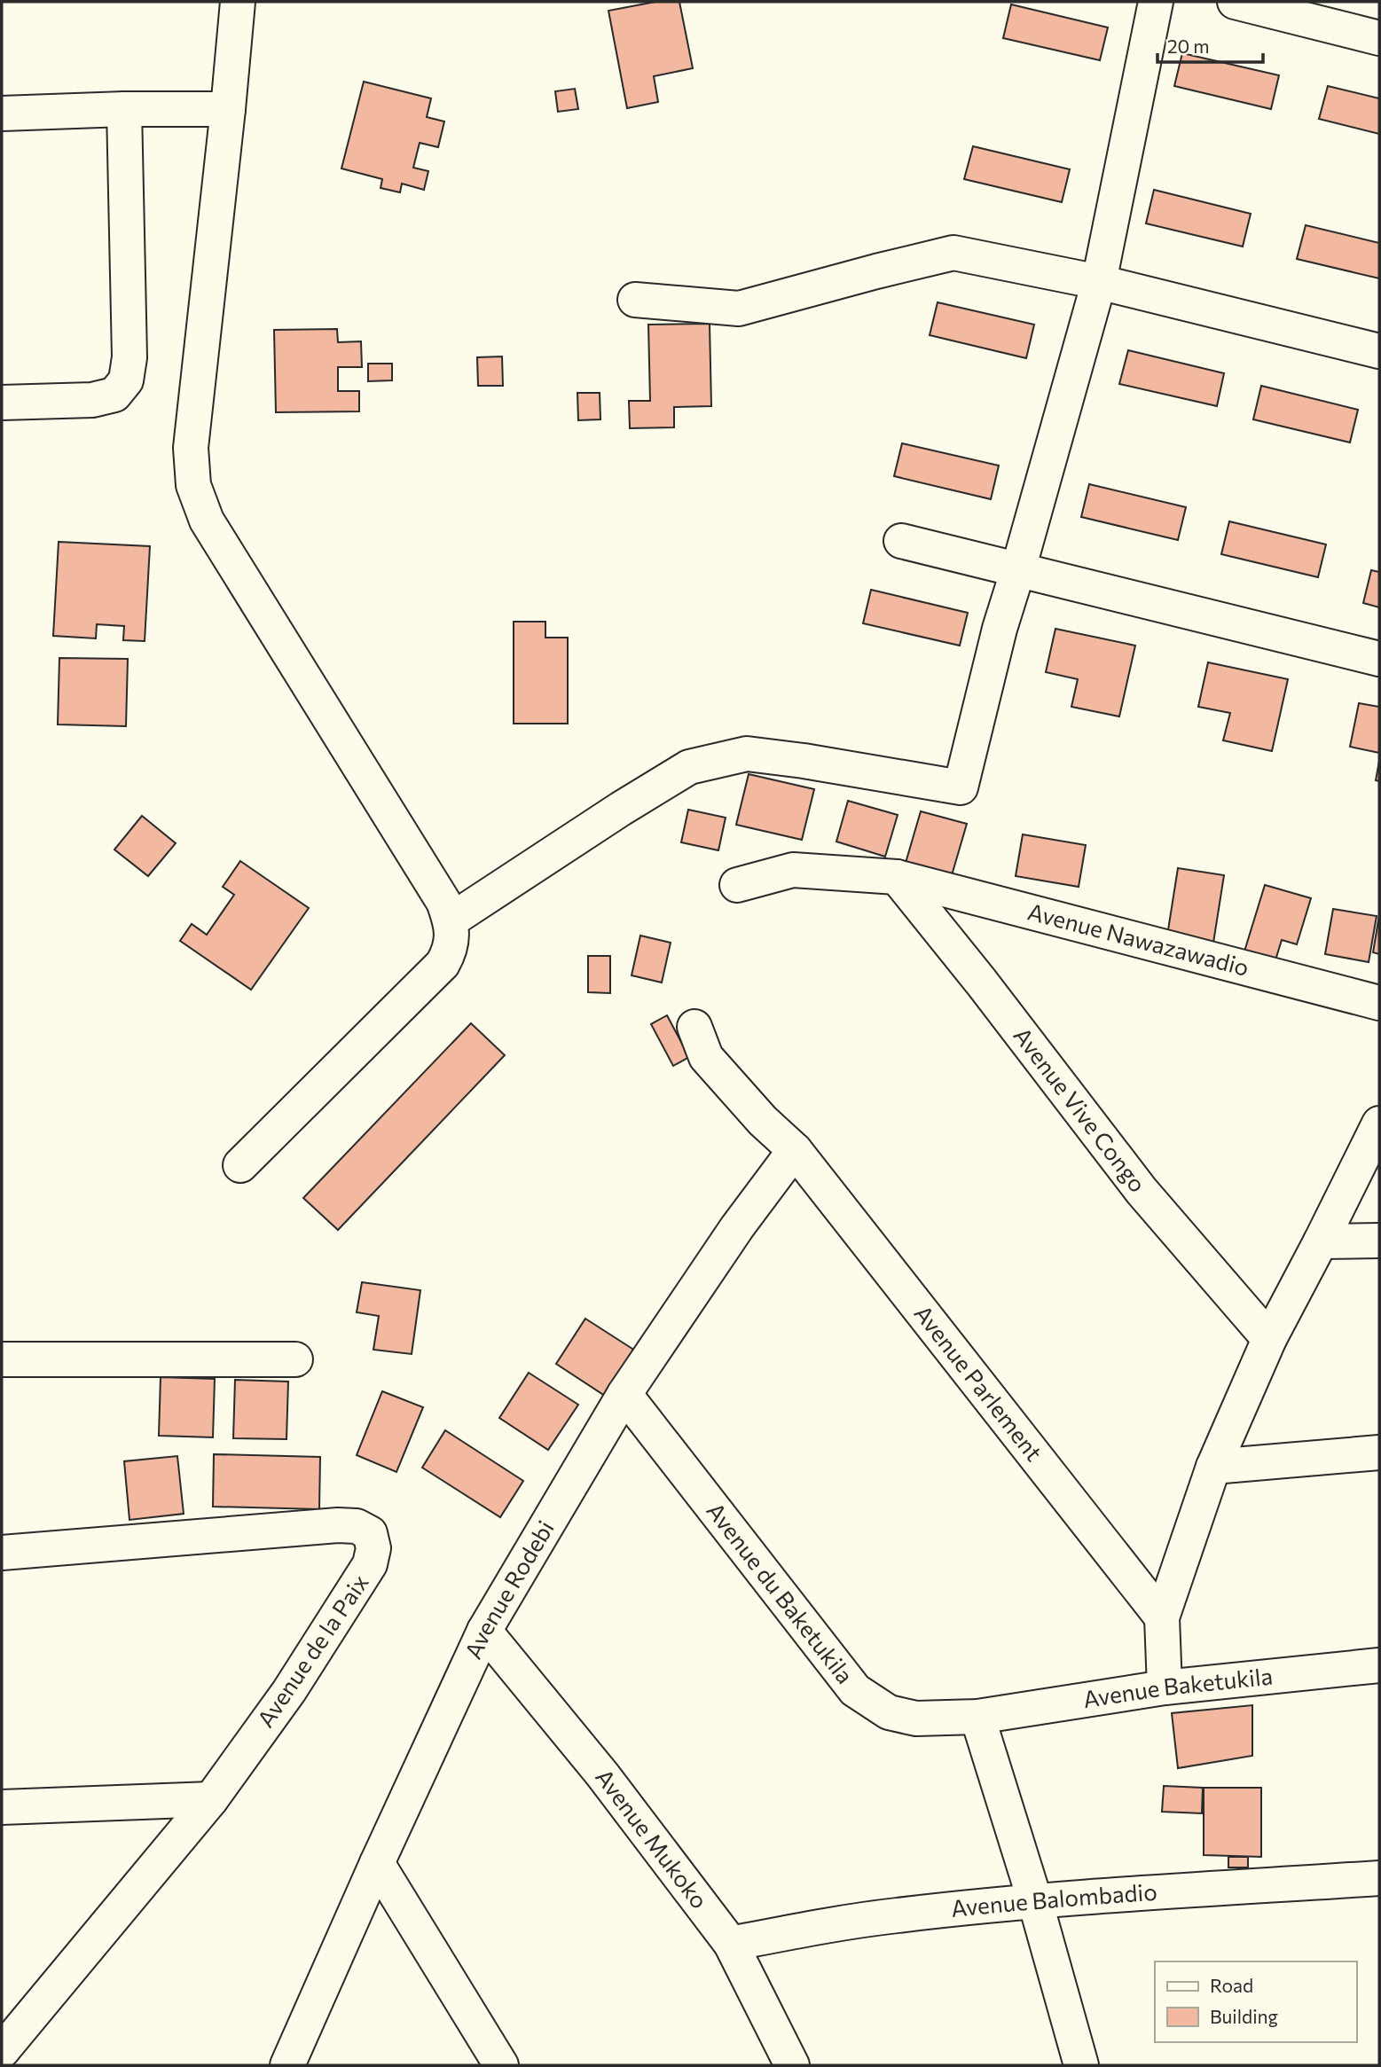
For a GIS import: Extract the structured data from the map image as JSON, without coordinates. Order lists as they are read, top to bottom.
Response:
{
  "streets": {
    "street": [
      "Avenue Nawazawadio",
      "Avenue Vive Congo",
      "Avenue Parlement",
      "Avenue Rodebi",
      "Avenue du Baketukila",
      "Avenue de la Paix",
      "Avenue Baketukila",
      "Avenue Mukoko",
      "Avenue Balombadio"
    ]
  },
  "crossings": [
    ["Avenue Nawazawadio", "Avenue Vive Congo"],
    ["Avenue Parlement", "Avenue Rodebi"],
    ["Avenue Rodebi", "Avenue du Baketukila"],
    ["Avenue Rodebi", "Avenue Mukoko"],
    ["Avenue du Baketukila", "Avenue Baketukila"],
    ["Avenue Mukoko", "Avenue Balombadio"]
  ],
  "legend": ["Road", "Building"],
  "scale_bar": "20 m"
}
